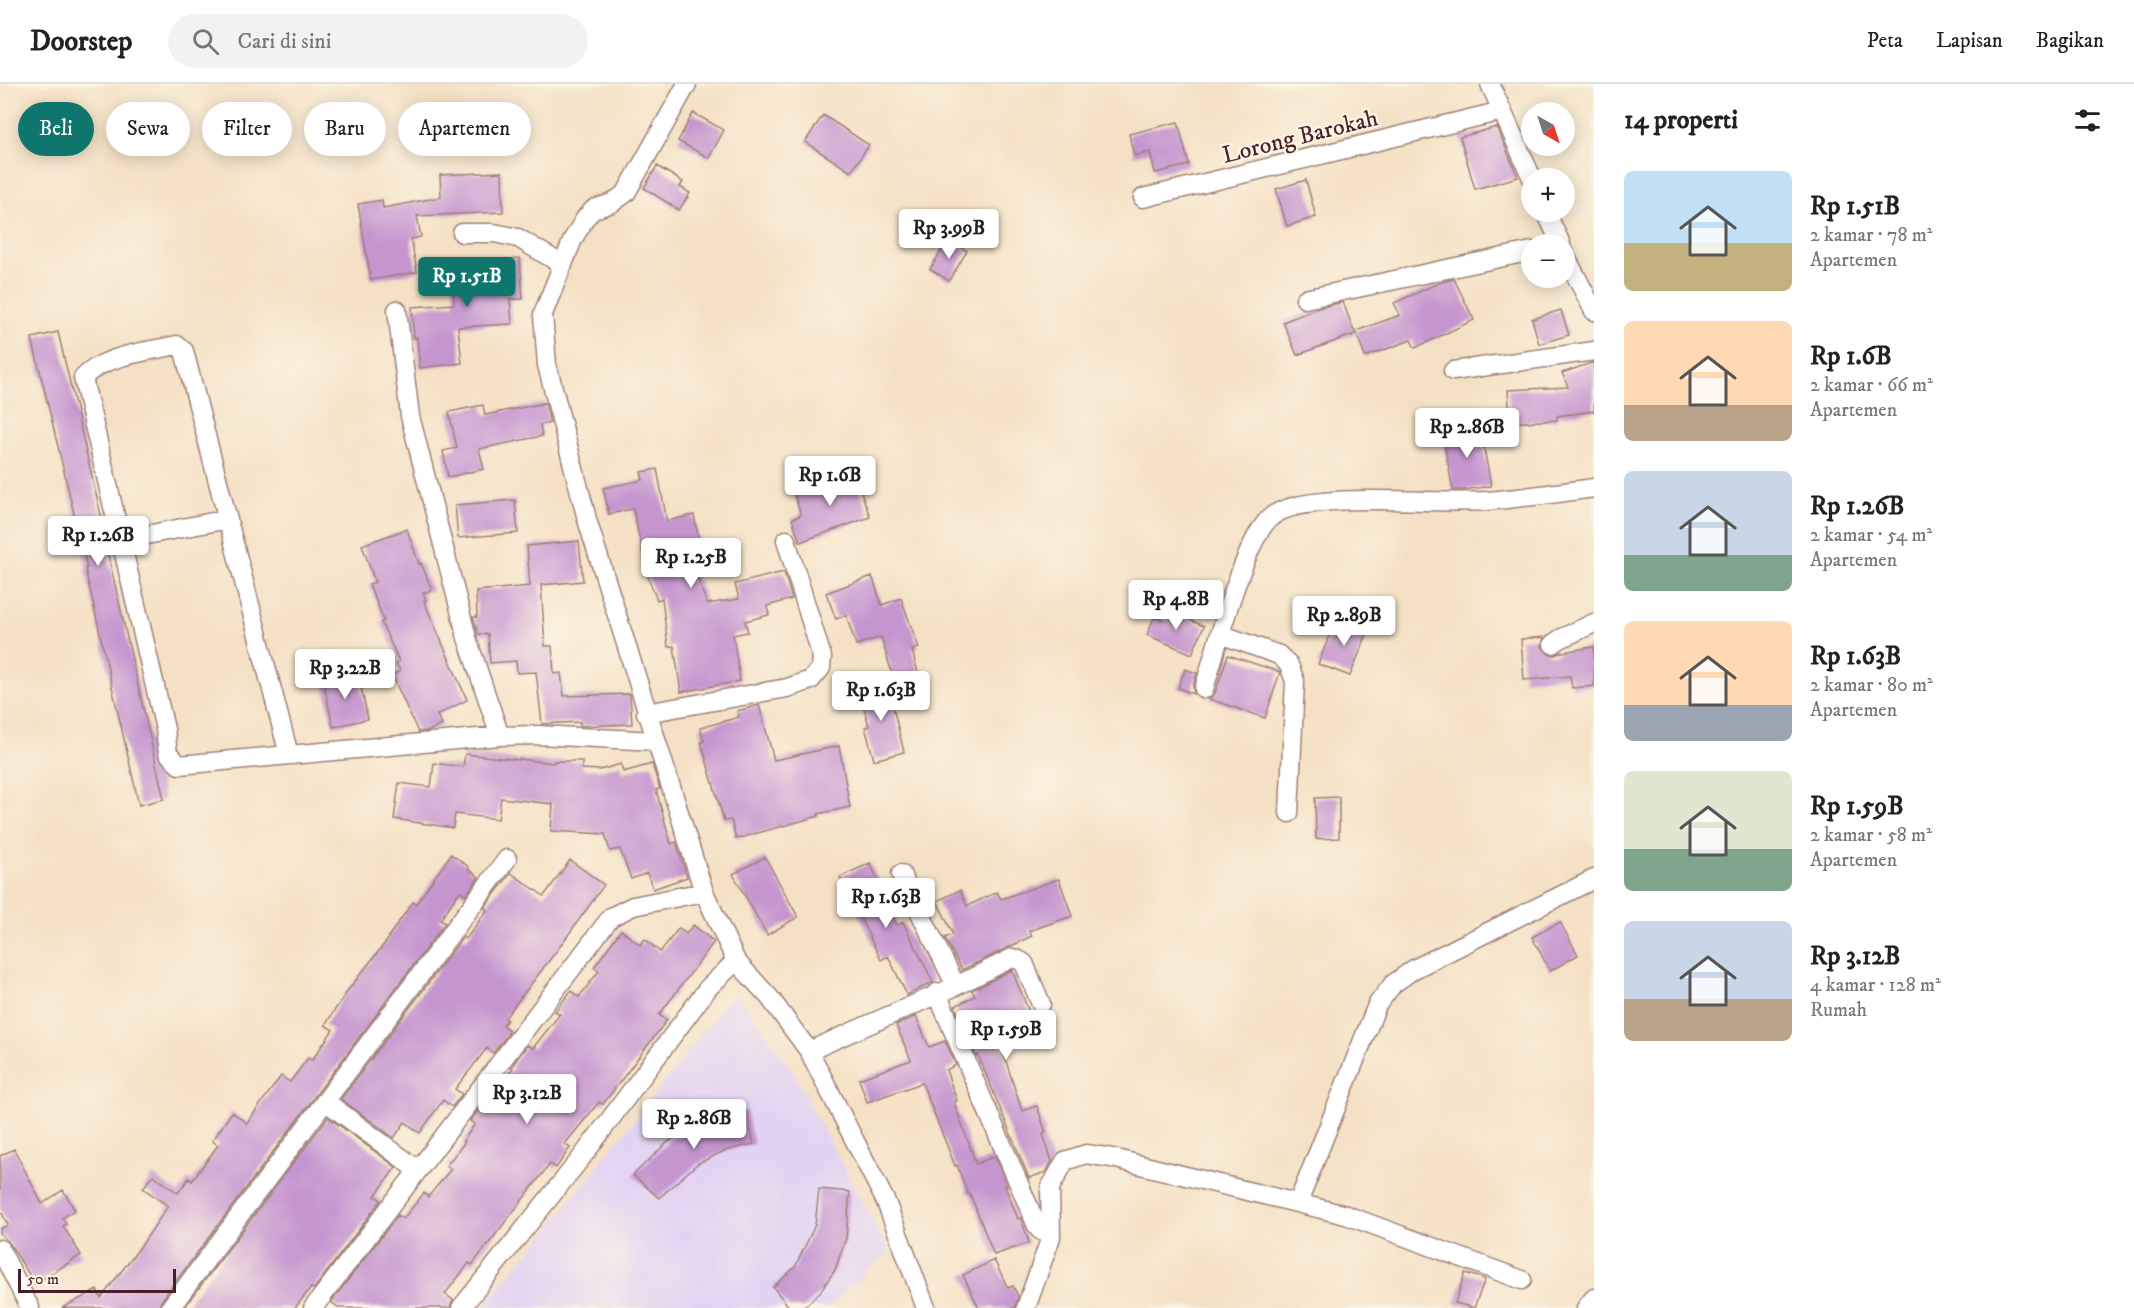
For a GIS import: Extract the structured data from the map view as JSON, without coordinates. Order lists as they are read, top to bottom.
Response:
{
  "streets": {
    "street": ["Lorong Barokah"]
  },
  "scale_bar": "50 m",
  "north": "bottom right",
  "page": {
    "header": "Doorstep",
    "search": "Cari di sini",
    "nav": ["Peta", "Lapisan", "Bagikan"],
    "heading": "14 properti",
    "map_buttons": ["+", "−"],
    "chip": [
      "Beli",
      "Sewa",
      "Filter",
      "Baru",
      "Apartemen"
    ],
    "list": [
      {
        "name": "Rp 1.51B",
        "note": "2 kamar · 78 m² · Apartemen"
      },
      {
        "name": "Rp 1.6B",
        "note": "2 kamar · 66 m² · Apartemen"
      },
      {
        "name": "Rp 1.26B",
        "note": "2 kamar · 54 m² · Apartemen"
      },
      {
        "name": "Rp 1.63B",
        "note": "2 kamar · 80 m² · Apartemen"
      },
      {
        "name": "Rp 1.59B",
        "note": "2 kamar · 58 m² · Apartemen"
      },
      {
        "name": "Rp 3.12B",
        "note": "4 kamar · 128 m² · Rumah"
      }
    ],
    "price": [
      "Rp 3.99B",
      "Rp 1.51B",
      "Rp 2.86B",
      "Rp 1.6B",
      "Rp 1.26B",
      "Rp 1.25B",
      "Rp 4.8B",
      "Rp 2.89B",
      "Rp 3.22B",
      "Rp 1.63B",
      "Rp 1.63B",
      "Rp 1.59B",
      "Rp 3.12B",
      "Rp 2.86B"
    ],
    "scale": "50 m"
  }
}
